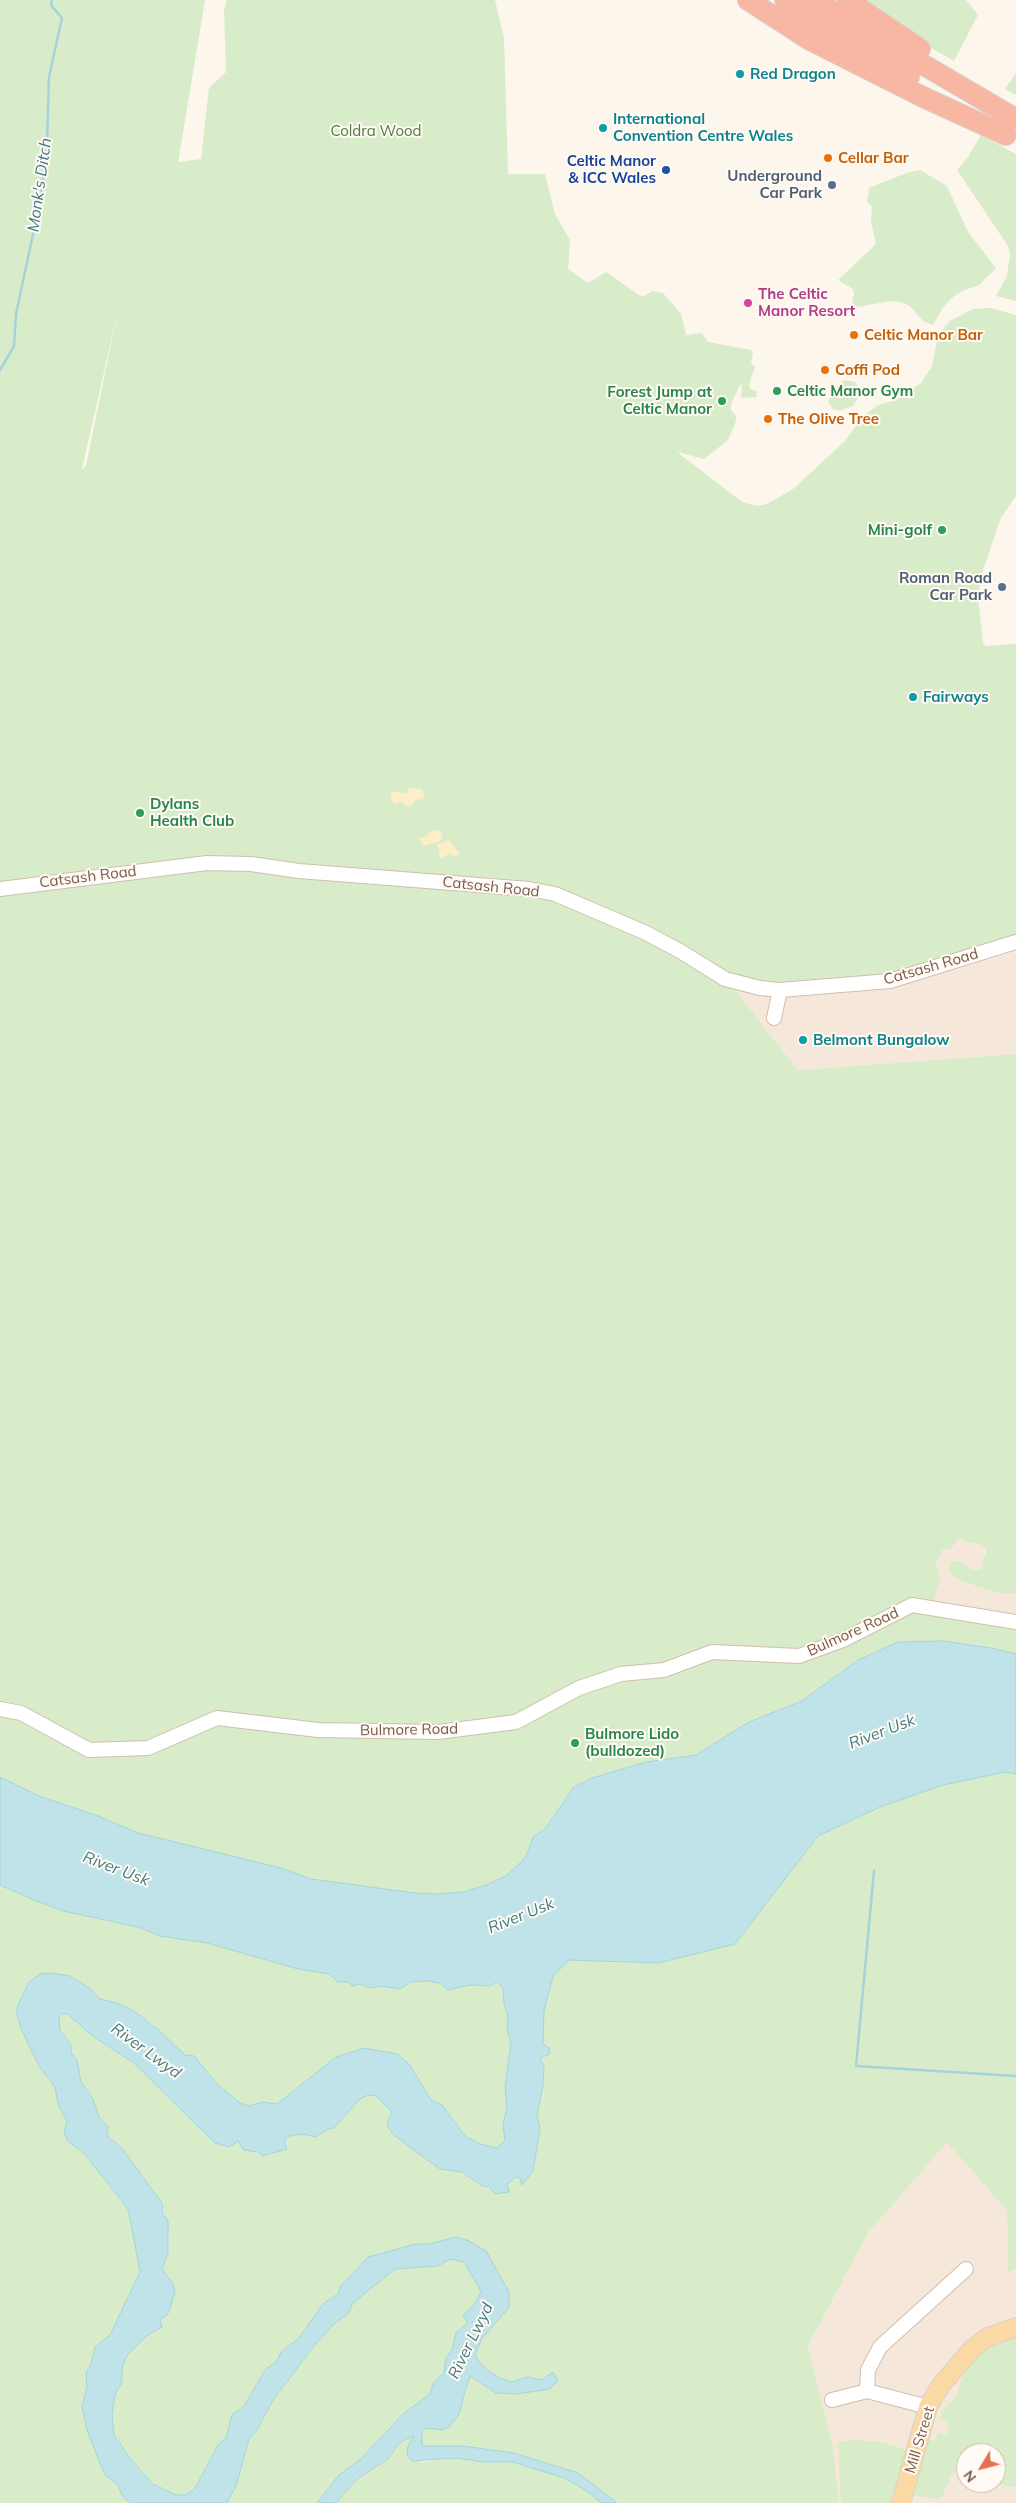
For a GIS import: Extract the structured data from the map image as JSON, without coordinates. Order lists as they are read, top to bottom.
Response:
{
  "streets": {
    "main road": ["Mill Street"],
    "street": ["Catsash Road", "Bulmore Road"]
  },
  "water": ["Monk's Ditch", "River Usk", "River Lwyd"],
  "parks": ["Coldra Wood"],
  "places": [
    "Red Dragon",
    "International Convention Centre Wales",
    "Cellar Bar",
    "Celtic Manor & ICC Wales",
    "Underground Car Park",
    "The Celtic Manor Resort",
    "Celtic Manor Bar",
    "Coffi Pod",
    "Celtic Manor Gym",
    "Forest Jump at Celtic Manor",
    "The Olive Tree",
    "Mini-golf",
    "Roman Road Car Park",
    "Fairways",
    "Dylans Health Club",
    "Belmont Bungalow",
    "Bulmore Lido (bulldozed)"
  ],
  "north": "bottom left"
}
